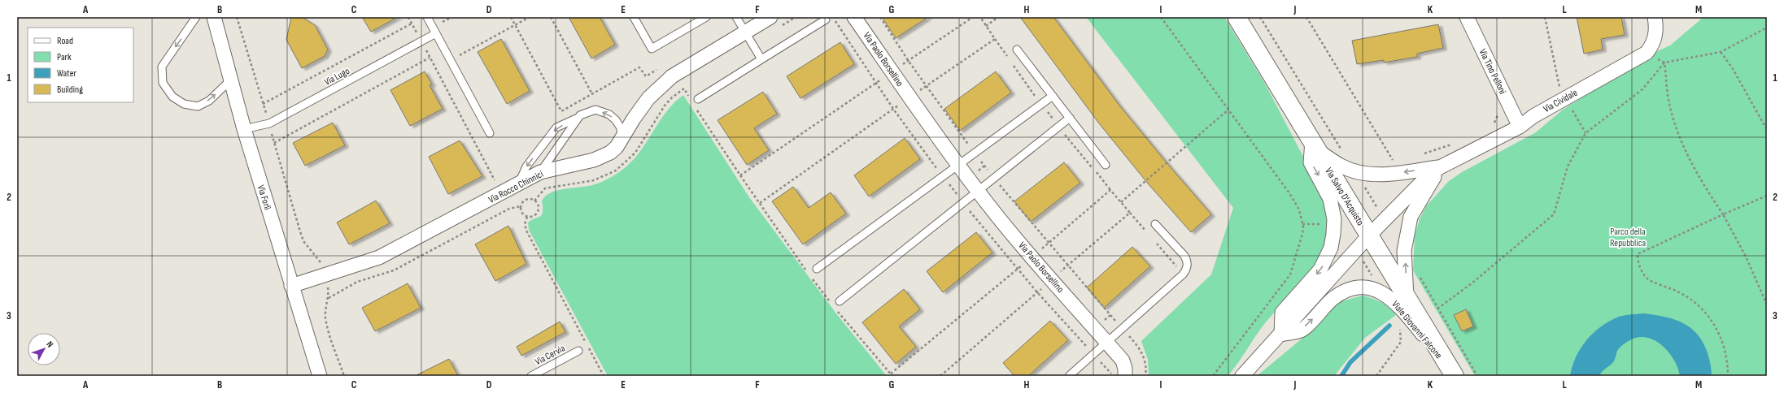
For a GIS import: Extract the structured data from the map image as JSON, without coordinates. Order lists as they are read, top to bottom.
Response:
{
  "streets": {
    "street": [
      "Via Paolo Borsellino",
      "Via Tino Pelloni",
      "Via Cividale",
      "Via Rocco Chinnici",
      "Via Salvo D'Acquisto",
      "Via Forlì",
      "Viale Giovanni Falcone"
    ],
    "lane": ["Via Lugo", "Via Cervia"]
  },
  "crossings": [
    ["Via Tino Pelloni", "Via Cividale"],
    ["Via Lugo", "Via Forlì"],
    ["Via Cividale", "Via Salvo D'Acquisto"],
    ["Via Rocco Chinnici", "Via Forlì"],
    ["Via Salvo D'Acquisto", "Viale Giovanni Falcone"]
  ],
  "parks": ["Parco della Repubblica"],
  "legend": [
    "Road",
    "Park",
    "Water",
    "Building"
  ],
  "north": "top right",
  "grid": {
    "columns": [
      "A",
      "B",
      "C",
      "D",
      "E",
      "F",
      "G",
      "H",
      "I",
      "J",
      "K",
      "L",
      "M"
    ],
    "rows": ["1", "2", "3"]
  }
}
